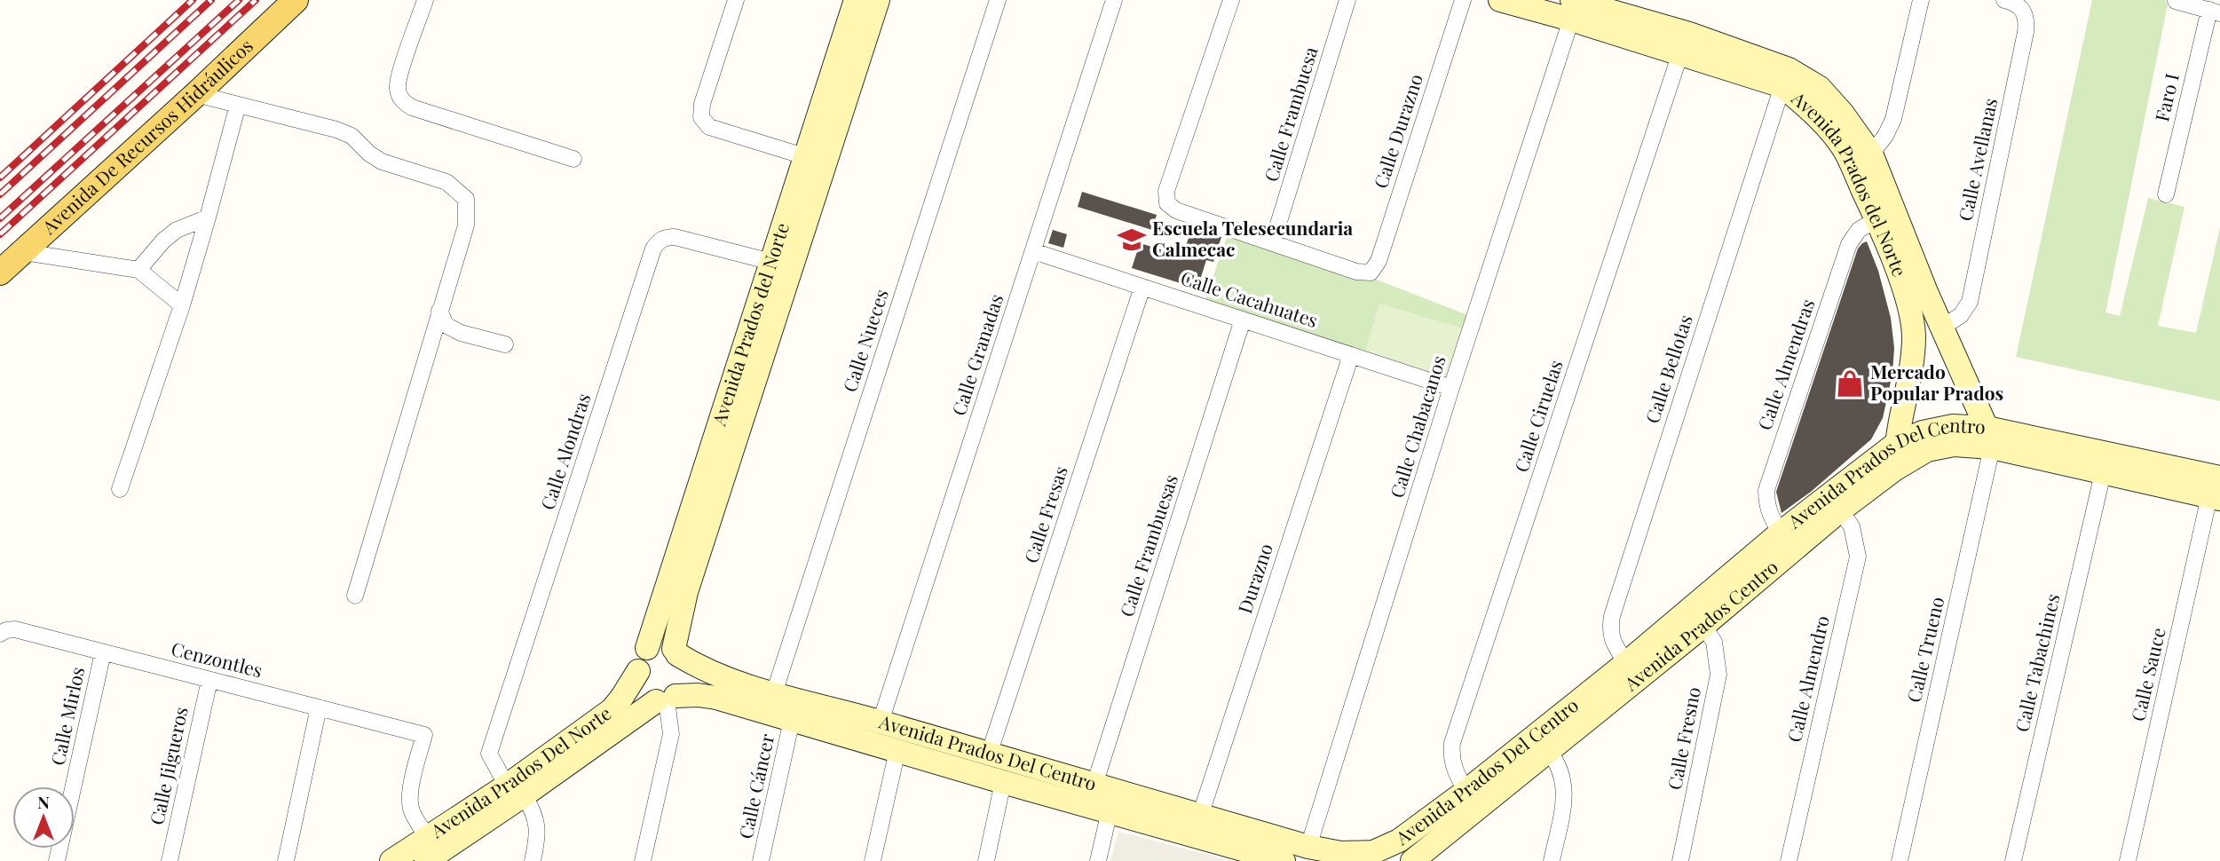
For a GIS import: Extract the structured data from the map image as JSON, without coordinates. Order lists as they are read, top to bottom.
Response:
{
  "streets": {
    "main road": [
      "Avenida De Recursos Hidráulicos",
      "Avenida Prados del Norte",
      "Avenida Prados Del Centro",
      "Avenida Prados Centro",
      "Avenida Prados Del Norte"
    ],
    "street": [
      "Faro I",
      "Calle Frambuesa",
      "Calle Durazno",
      "Calle Avellanas",
      "Calle Cacahuates",
      "Calle Nueces",
      "Calle Granadas",
      "Calle Almendras",
      "Calle Bellotas",
      "Calle Ciruelas",
      "Calle Chabacanos",
      "Calle Alondras",
      "Calle Fresas",
      "Calle Frambuesas",
      "Durazno",
      "Calle Trueno",
      "Cenzontles",
      "Calle Tabachines",
      "Calle Sauce",
      "Calle Almendro",
      "Calle Mirlos",
      "Calle Fresno",
      "Calle Jilgueros",
      "Calle Cáncer"
    ]
  },
  "crossings": [
    ["Calle Frambuesa", "Calle Durazno"],
    ["Calle Avellanas", "Avenida Prados del Norte"],
    ["Avenida Prados del Norte", "Calle Almendras"],
    ["Avenida Prados del Norte", "Calle Bellotas"],
    ["Avenida Prados del Norte", "Calle Ciruelas"],
    ["Avenida Prados del Norte", "Calle Chabacanos"],
    ["Avenida Prados del Norte", "Calle Alondras"],
    ["Avenida Prados del Norte", "Avenida Prados Del Centro"],
    ["Avenida Prados del Norte", "Avenida Prados Centro"],
    ["Avenida Prados del Norte", "Calle Trueno"],
    ["Avenida Prados del Norte", "Avenida Prados Del Norte"],
    ["Calle Cacahuates", "Calle Granadas"],
    ["Calle Cacahuates", "Calle Chabacanos"],
    ["Calle Cacahuates", "Calle Fresas"],
    ["Calle Cacahuates", "Calle Frambuesas"],
    ["Calle Cacahuates", "Durazno"],
    ["Calle Nueces", "Avenida Prados Del Centro"],
    ["Calle Granadas", "Avenida Prados Del Centro"],
    ["Calle Almendras", "Avenida Prados Del Centro"],
    ["Calle Bellotas", "Avenida Prados Del Centro"],
    ["Calle Ciruelas", "Avenida Prados Del Centro"],
    ["Calle Chabacanos", "Avenida Prados Del Centro"],
    ["Calle Alondras", "Avenida Prados Del Norte"],
    ["Avenida Prados Del Centro", "Calle Fresas"],
    ["Avenida Prados Del Centro", "Calle Frambuesas"],
    ["Avenida Prados Del Centro", "Durazno"],
    ["Avenida Prados Del Centro", "Avenida Prados Centro"],
    ["Avenida Prados Del Centro", "Calle Trueno"],
    ["Avenida Prados Del Centro", "Avenida Prados Del Norte"],
    ["Avenida Prados Centro", "Calle Trueno"],
    ["Avenida Prados Centro", "Calle Almendro"],
    ["Avenida Prados Centro", "Calle Fresno"],
    ["Cenzontles", "Calle Mirlos"],
    ["Cenzontles", "Calle Jilgueros"],
    ["Cenzontles", "Avenida Prados Del Norte"]
  ],
  "places": {
    "school or university": ["Escuela Telesecundaria Calmecac"],
    "shop": ["Mercado Popular Prados"]
  },
  "north": "top"
}
